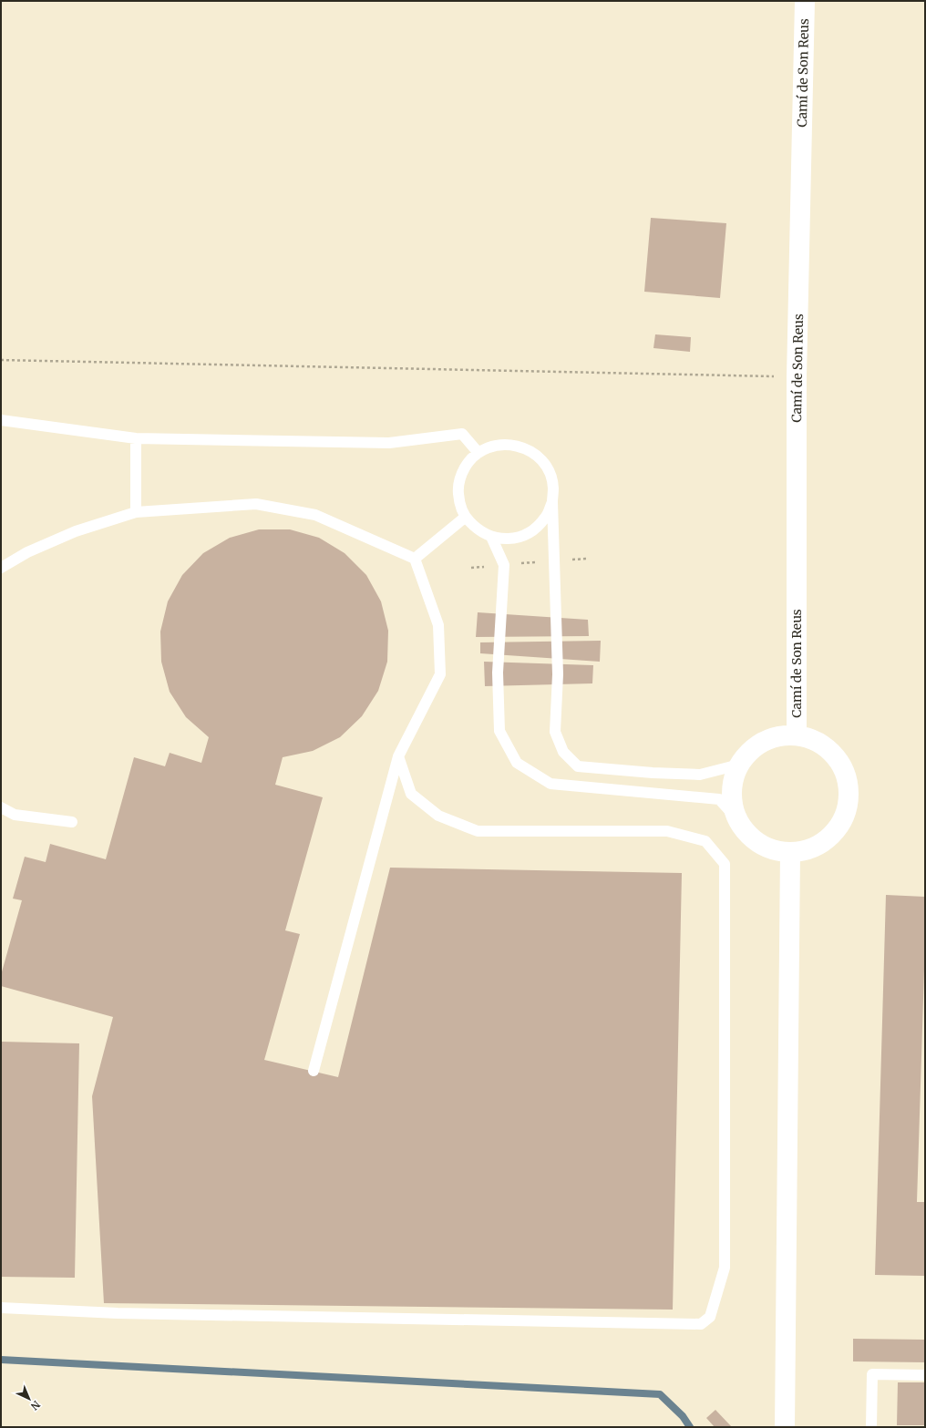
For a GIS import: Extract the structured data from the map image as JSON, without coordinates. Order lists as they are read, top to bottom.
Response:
{
  "streets": {
    "street": ["Camí de Son Reus"]
  },
  "north": "bottom right"
}
